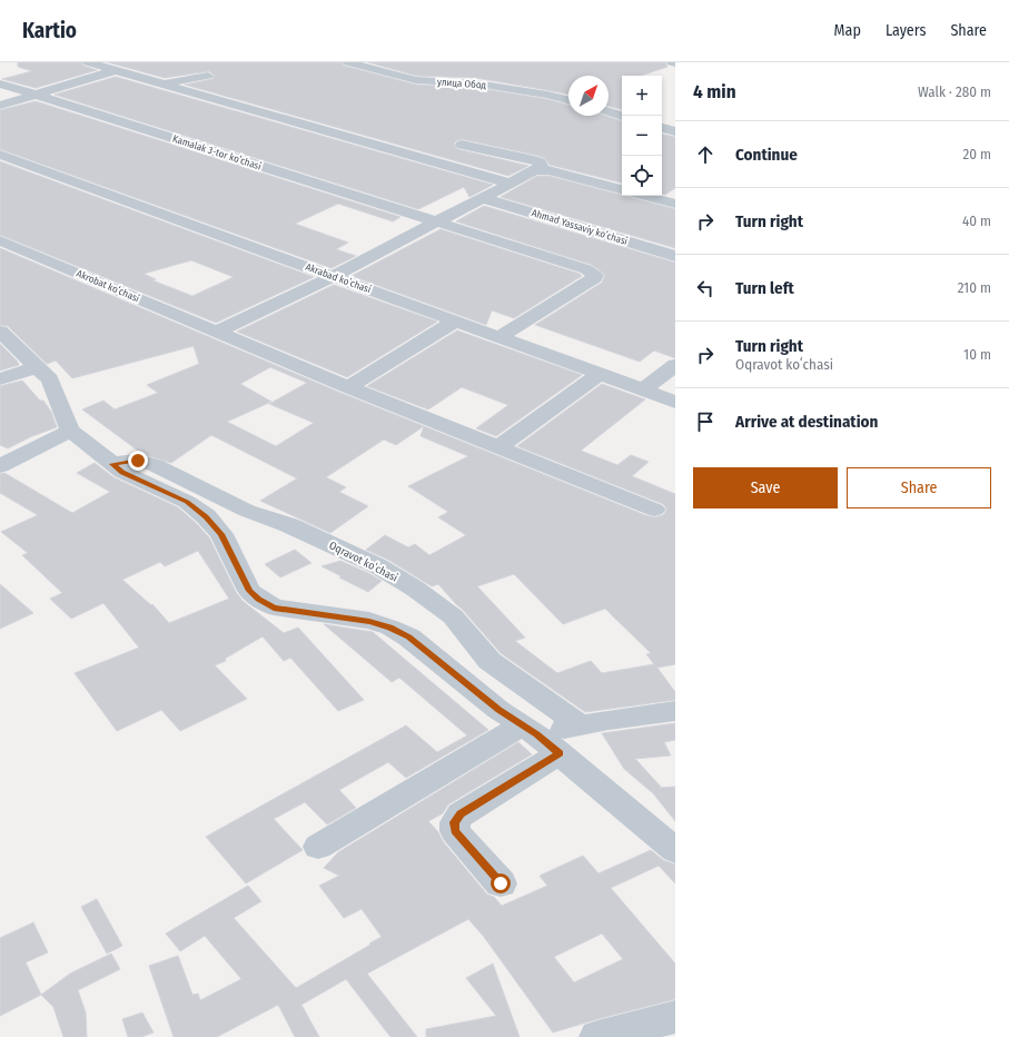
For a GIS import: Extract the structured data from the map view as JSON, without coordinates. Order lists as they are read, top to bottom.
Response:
{
  "streets": {
    "street": [
      "улица Обод",
      "Kamalak 3-tor koʻchasi",
      "Ahmad Yassaviy koʻchasi",
      "Akrabad koʻchasi",
      "Akrobat koʻchasi",
      "Oqravot koʻchasi"
    ]
  },
  "crossings": [
    ["Kamalak 3-tor koʻchasi", "Akrabad koʻchasi"]
  ],
  "north": "top right",
  "page": {
    "header": "Kartio",
    "nav": ["Map", "Layers", "Share"],
    "heading": ["4 min", "Walk · 280 m"],
    "map_buttons": ["+", "−"],
    "list": [
      ["Continue", "20 m"],
      ["Turn right", "40 m"],
      ["Turn left", "210 m"],
      ["Turn right", "Oqravot koʻchasi", "10 m"],
      "Arrive at destination"
    ],
    "buttons": ["Save", "Share"]
  }
}
